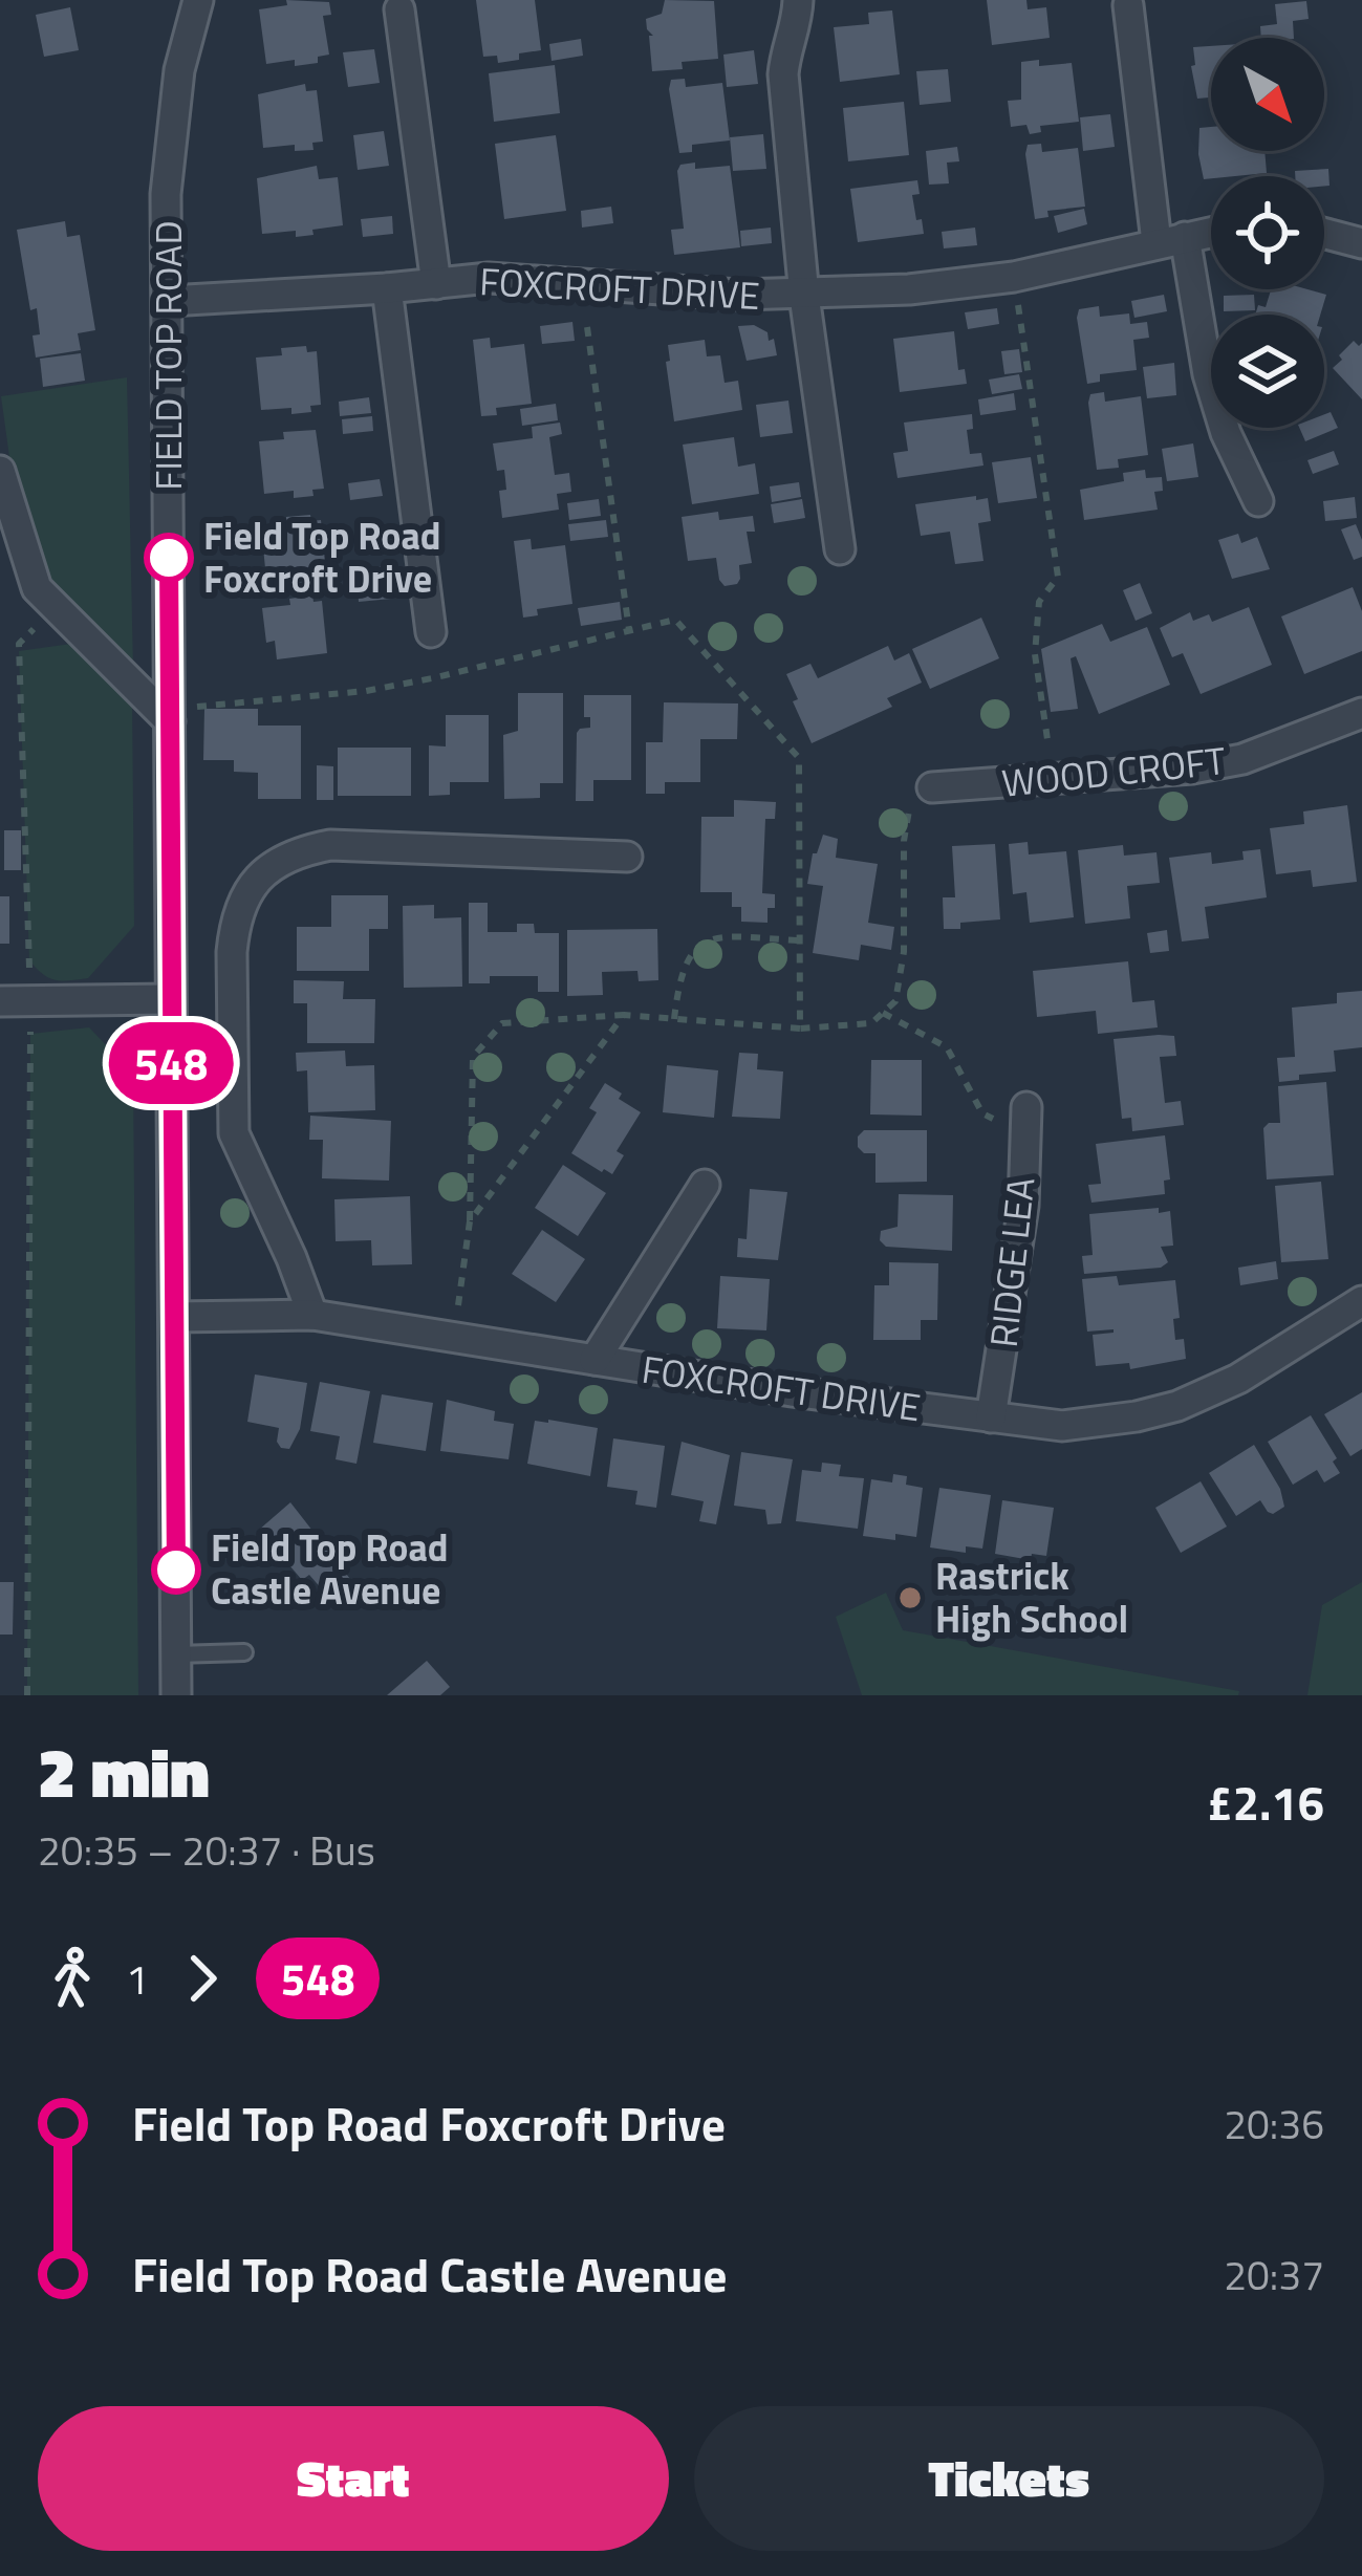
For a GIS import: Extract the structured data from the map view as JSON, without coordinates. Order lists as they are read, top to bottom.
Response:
{
  "streets": {
    "street": [
      "FOXCROFT DRIVE",
      "FIELD TOP ROAD",
      "WOOD CROFT",
      "RIDGE LEA"
    ]
  },
  "crossings": [
    ["FOXCROFT DRIVE", "FIELD TOP ROAD"],
    ["FOXCROFT DRIVE", "RIDGE LEA"]
  ],
  "places": ["Field Top Road Foxcroft Drive", "Field Top Road Castle Avenue", "Rastrick High School"],
  "lines": ["bus line 548"],
  "north": "bottom right",
  "page": {
    "on_map": "548",
    "heading": ["2 min", "20:35 – 20:37 · Bus", "£2.16"],
    "legs": ["1", "548"],
    "list": [
      {
        "name": "Field Top Road Foxcroft Drive",
        "value": "20:36"
      },
      {
        "name": "Field Top Road Castle Avenue",
        "value": "20:37"
      }
    ],
    "buttons": ["Start", "Tickets"]
  }
}
